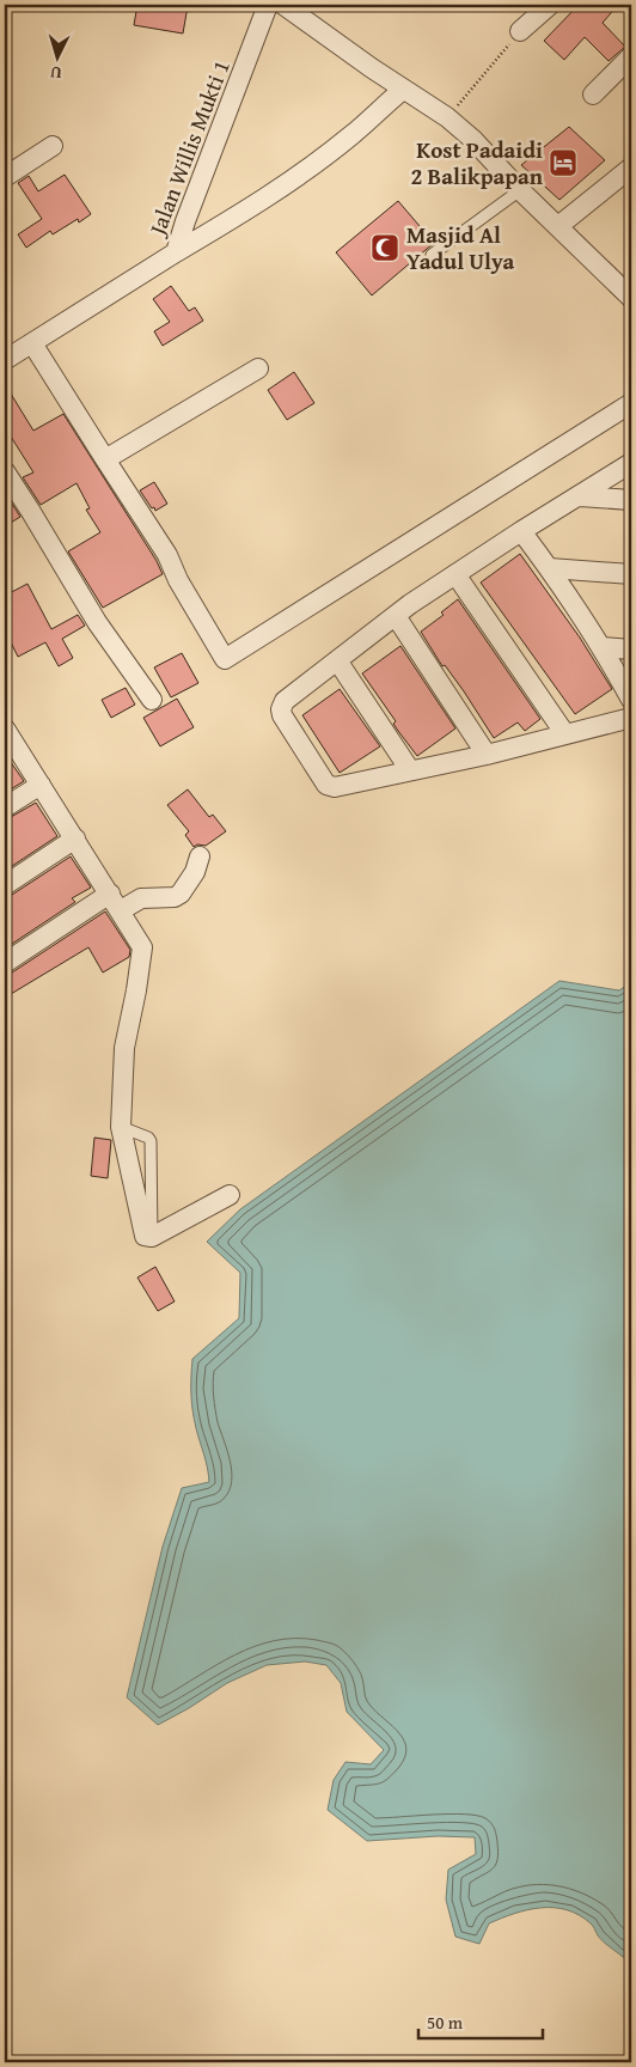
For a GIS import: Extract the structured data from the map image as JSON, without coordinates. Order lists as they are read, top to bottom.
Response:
{
  "streets": {
    "street": ["Jalan Willis Mukti 1"]
  },
  "places": {
    "hotel": ["Kost Padaidi 2 Balikpapan"],
    "mosque": ["Masjid Al Yadul Ulya"]
  },
  "scale_bar": "50 m",
  "north": "bottom"
}
